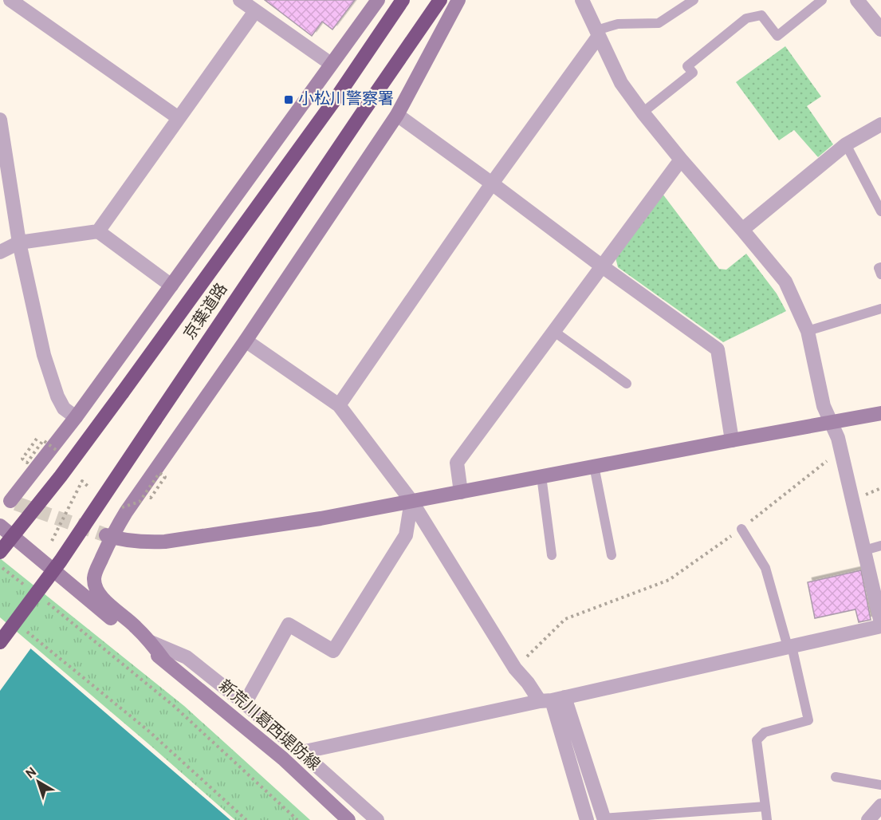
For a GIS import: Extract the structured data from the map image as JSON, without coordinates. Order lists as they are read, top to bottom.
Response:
{
  "streets": {
    "highway": ["京葉道路"],
    "street": ["新荒川葛西堤防線"]
  },
  "places": {
    "transit": ["小松川警察署"]
  },
  "north": "top left"
}
